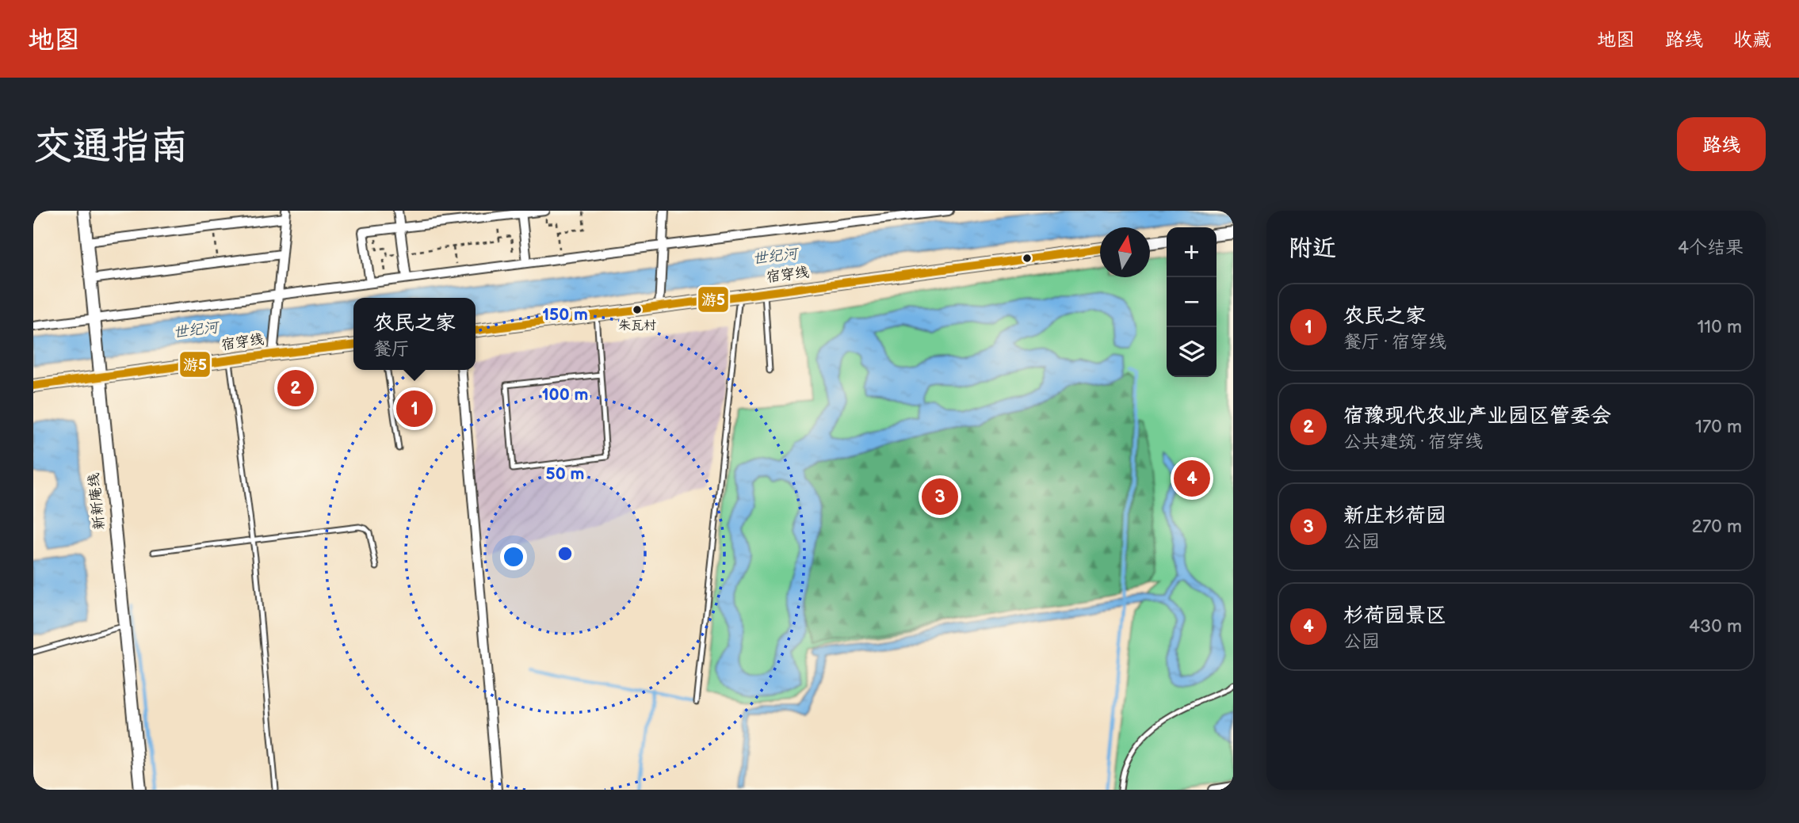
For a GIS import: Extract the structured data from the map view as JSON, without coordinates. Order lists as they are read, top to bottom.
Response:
{
  "streets": {
    "main road": ["宿穿线", "新新庵线"]
  },
  "crossings": [
    ["宿穿线", "新新庵线"]
  ],
  "water": ["世纪河"],
  "places": ["朱瓦村"],
  "lines": ["transit line 游5"],
  "north": "top",
  "page": {
    "header": "地图",
    "nav": ["地图", "路线", "收藏"],
    "buttons": "路线",
    "title": "交通指南",
    "heading": ["附近", "4个结果"],
    "map_buttons": ["+", "−"],
    "list": [
      {
        "mark": "1",
        "name": "农民之家",
        "note": "餐厅 · 宿穿线",
        "value": "110 m"
      },
      {
        "mark": "2",
        "name": "宿豫现代农业产业园区管委会",
        "note": "公共建筑 · 宿穿线",
        "value": "170 m"
      },
      {
        "mark": "3",
        "name": "新庄杉荷园",
        "note": "公园",
        "value": "270 m"
      },
      {
        "mark": "4",
        "name": "杉荷园景区",
        "note": "公园",
        "value": "430 m"
      }
    ],
    "popup": ["农民之家", "餐厅"],
    "pins": [
      "2",
      "1",
      "4",
      "3"
    ]
  },
  "rings": ["150 m", "100 m", "50 m"]
}
